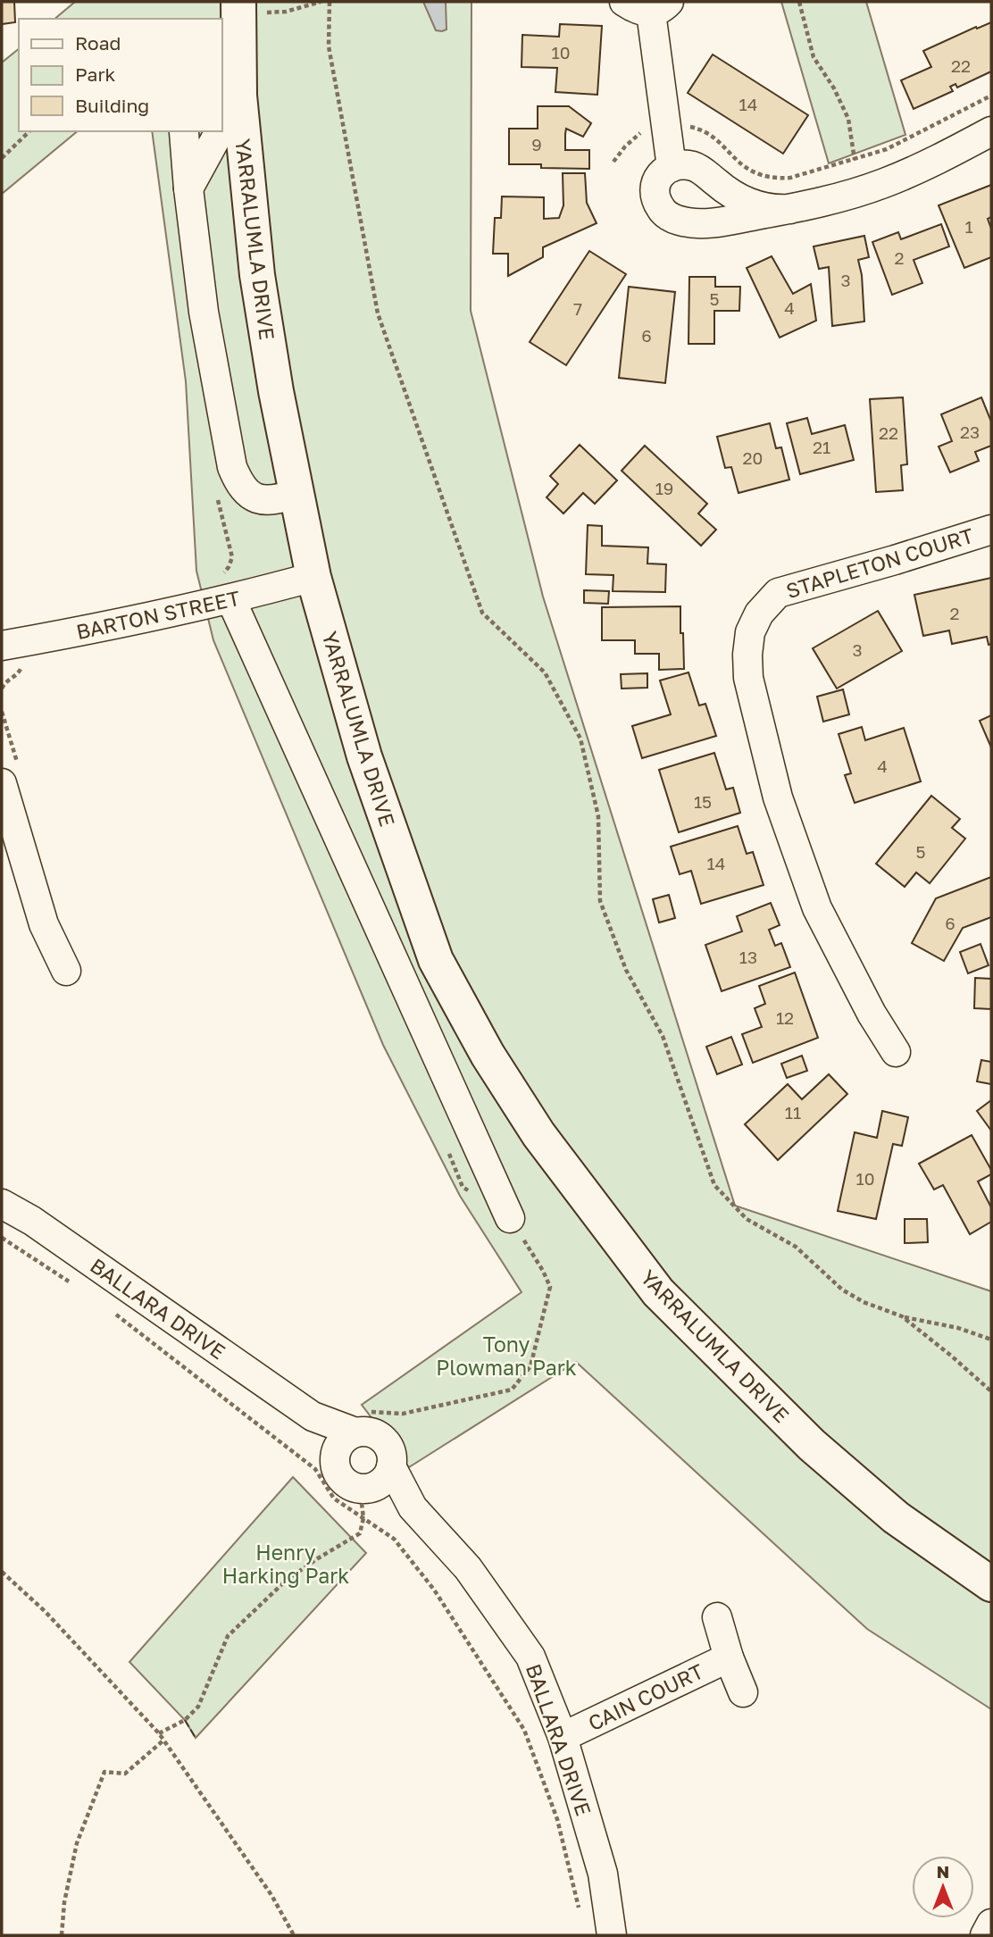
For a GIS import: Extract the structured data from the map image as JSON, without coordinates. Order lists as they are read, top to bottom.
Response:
{
  "streets": {
    "main road": ["YARRALUMLA DRIVE"],
    "street": [
      "STAPLETON COURT",
      "BARTON STREET",
      "BALLARA DRIVE",
      "CAIN COURT"
    ]
  },
  "crossings": [
    ["YARRALUMLA DRIVE", "BARTON STREET"],
    ["BALLARA DRIVE", "CAIN COURT"]
  ],
  "parks": ["Tony Plowman Park", "Henry Harking Park"],
  "house_numbers": [
    "10",
    "22",
    "14",
    "9",
    "1",
    "2",
    "3",
    "5",
    "4",
    "7",
    "6",
    "23",
    "22",
    "21",
    "20",
    "19",
    "2",
    "3",
    "4",
    "15",
    "5",
    "14",
    "6",
    "13",
    "12",
    "11",
    "10"
  ],
  "legend": ["Road", "Park", "Building"],
  "north": "top"
}
